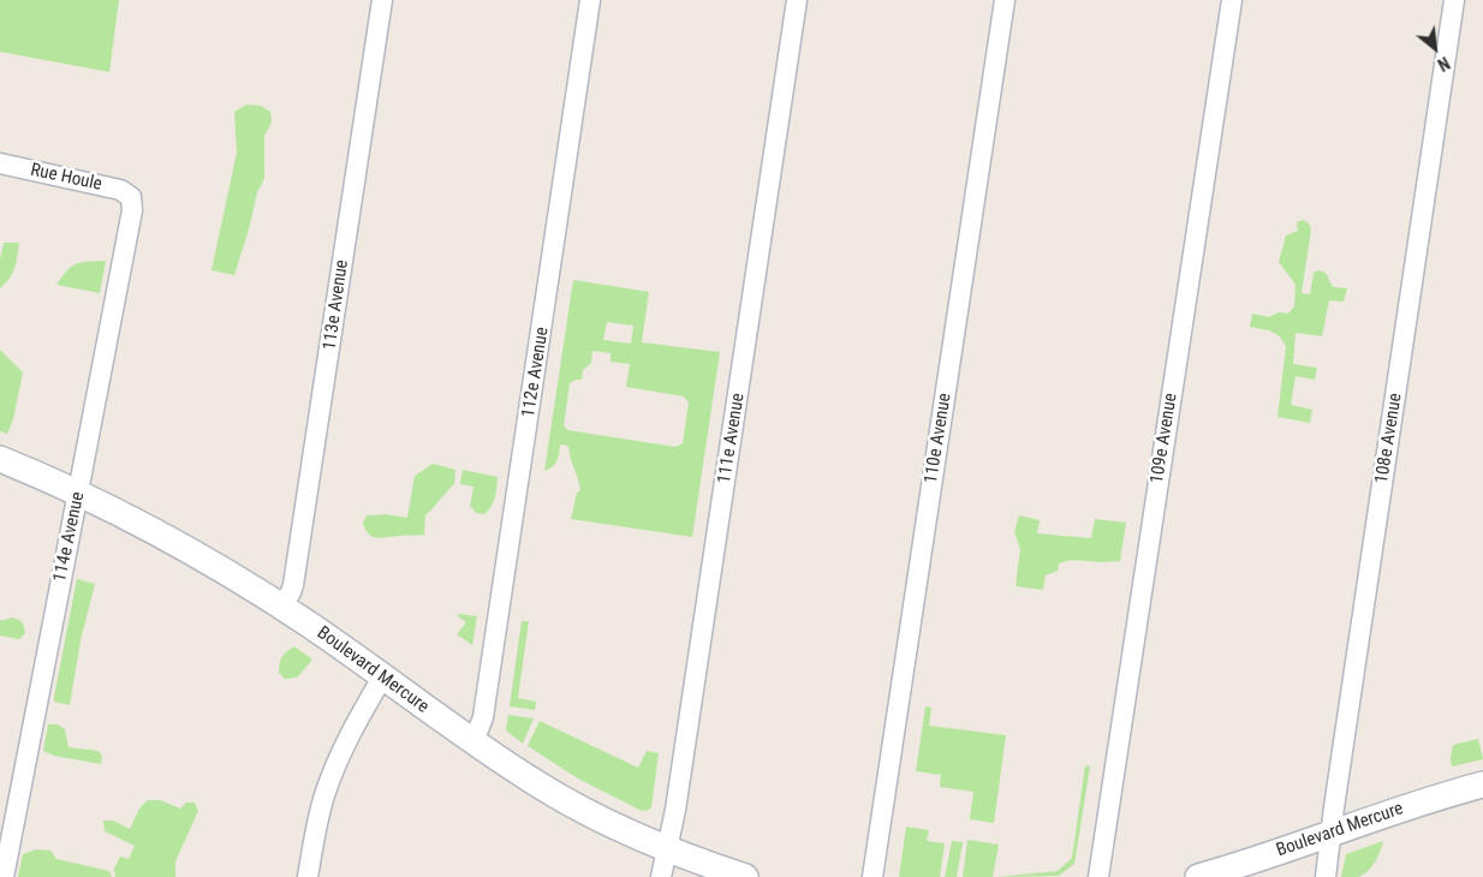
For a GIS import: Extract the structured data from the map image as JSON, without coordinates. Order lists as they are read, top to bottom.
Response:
{
  "streets": {
    "street": [
      "Rue Houle",
      "113e Avenue",
      "112e Avenue",
      "111e Avenue",
      "110e Avenue",
      "109e Avenue",
      "108e Avenue",
      "114e Avenue",
      "Boulevard Mercure"
    ]
  },
  "crossings": [
    ["Rue Houle", "114e Avenue"],
    ["113e Avenue", "Boulevard Mercure"],
    ["112e Avenue", "Boulevard Mercure"],
    ["111e Avenue", "Boulevard Mercure"],
    ["108e Avenue", "Boulevard Mercure"],
    ["114e Avenue", "Boulevard Mercure"]
  ],
  "north": "bottom right"
}
